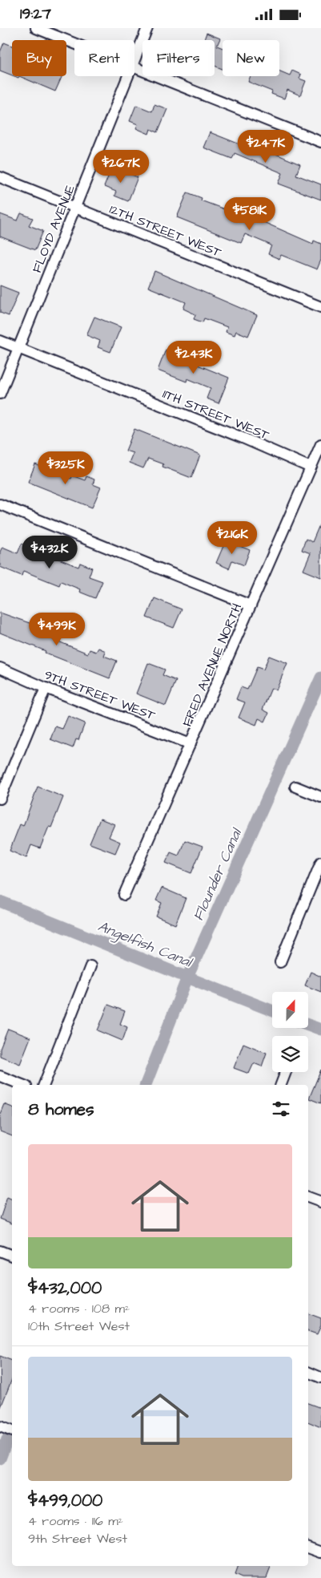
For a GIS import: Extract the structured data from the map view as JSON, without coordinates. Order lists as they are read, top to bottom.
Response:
{
  "streets": {
    "street": [
      "FLOYD AVENUE",
      "12TH STREET WEST",
      "11TH STREET WEST",
      "FRED AVENUE NORTH",
      "9TH STREET WEST"
    ]
  },
  "crossings": [
    ["FLOYD AVENUE", "12TH STREET WEST"],
    ["FLOYD AVENUE", "11TH STREET WEST"],
    ["11TH STREET WEST", "FRED AVENUE NORTH"],
    ["FRED AVENUE NORTH", "9TH STREET WEST"]
  ],
  "water": ["Flounder Canal", "Angelfish Canal"],
  "north": "top",
  "page": {
    "status": "19:27",
    "chip": [
      "Buy",
      "Rent",
      "Filters",
      "New"
    ],
    "price": [
      "$247K",
      "$267K",
      "$581K",
      "$243K",
      "$325K",
      "$216K",
      "$432K",
      "$499K"
    ],
    "heading": "8 homes",
    "list": [
      {
        "name": "$432,000",
        "note": "4 rooms · 108 m² · 10th Street West"
      },
      {
        "name": "$499,000",
        "note": "4 rooms · 116 m² · 9th Street West"
      }
    ]
  }
}
